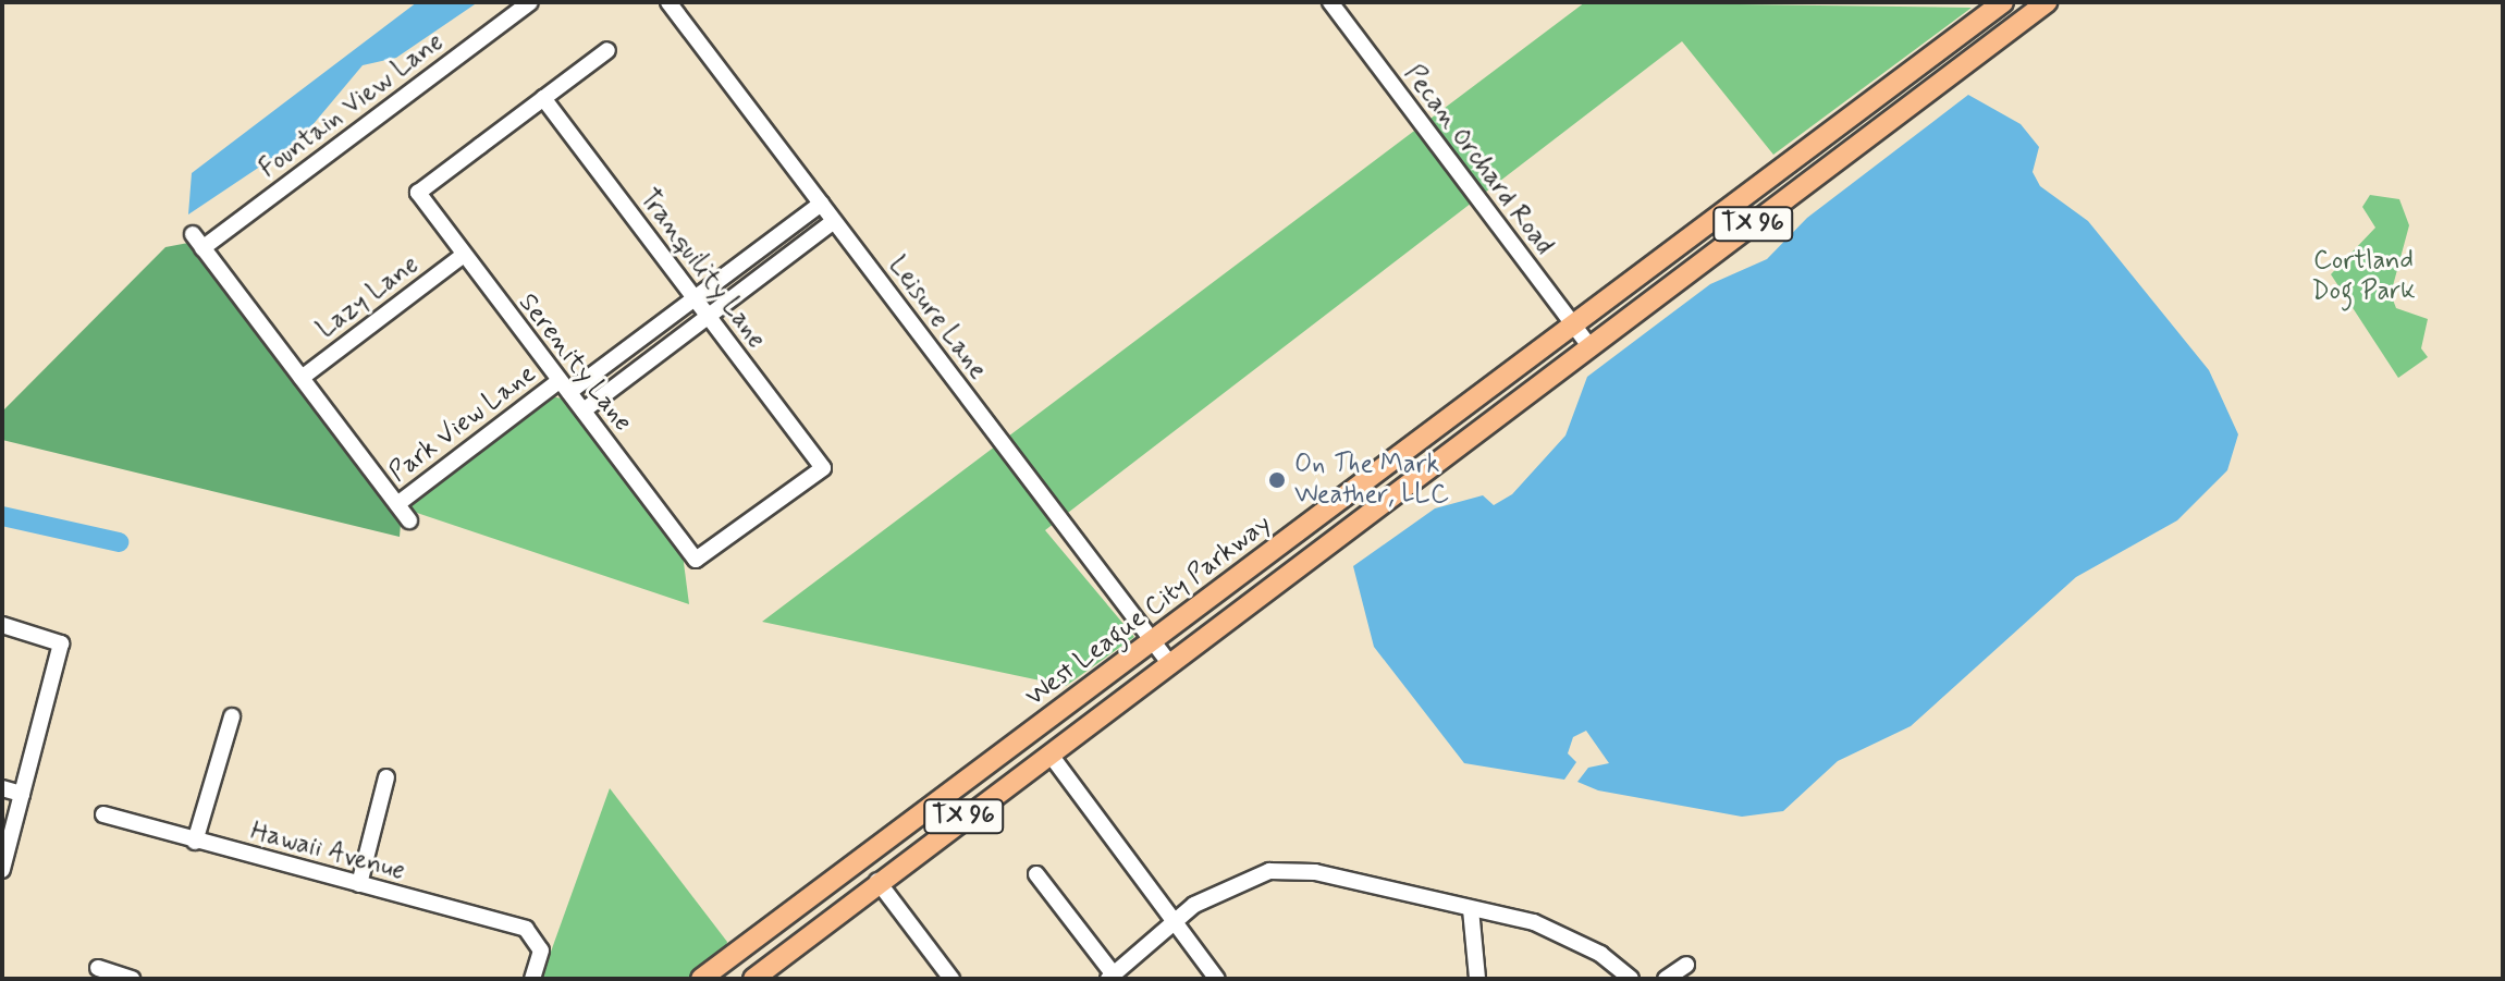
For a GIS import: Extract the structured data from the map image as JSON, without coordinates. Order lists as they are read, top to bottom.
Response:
{
  "streets": {
    "main road": ["TX 96", "West League City Parkway"],
    "street": [
      "Fountain View Lane",
      "Pecan Orchard Road",
      "Tranquility Lane",
      "Lazy Lane",
      "Leisure Lane",
      "Serenity Lane",
      "Park View Lane",
      "Hawaii Avenue"
    ]
  },
  "crossings": [
    ["Pecan Orchard Road", "West League City Parkway"],
    ["Tranquility Lane", "Serenity Lane"],
    ["Tranquility Lane", "Park View Lane"],
    ["Lazy Lane", "Serenity Lane"],
    ["Leisure Lane", "Park View Lane"],
    ["Leisure Lane", "West League City Parkway"],
    ["Serenity Lane", "Park View Lane"]
  ],
  "parks": ["Cortland Dog Park"],
  "places": ["On The Mark Weather, LLC"]
}
